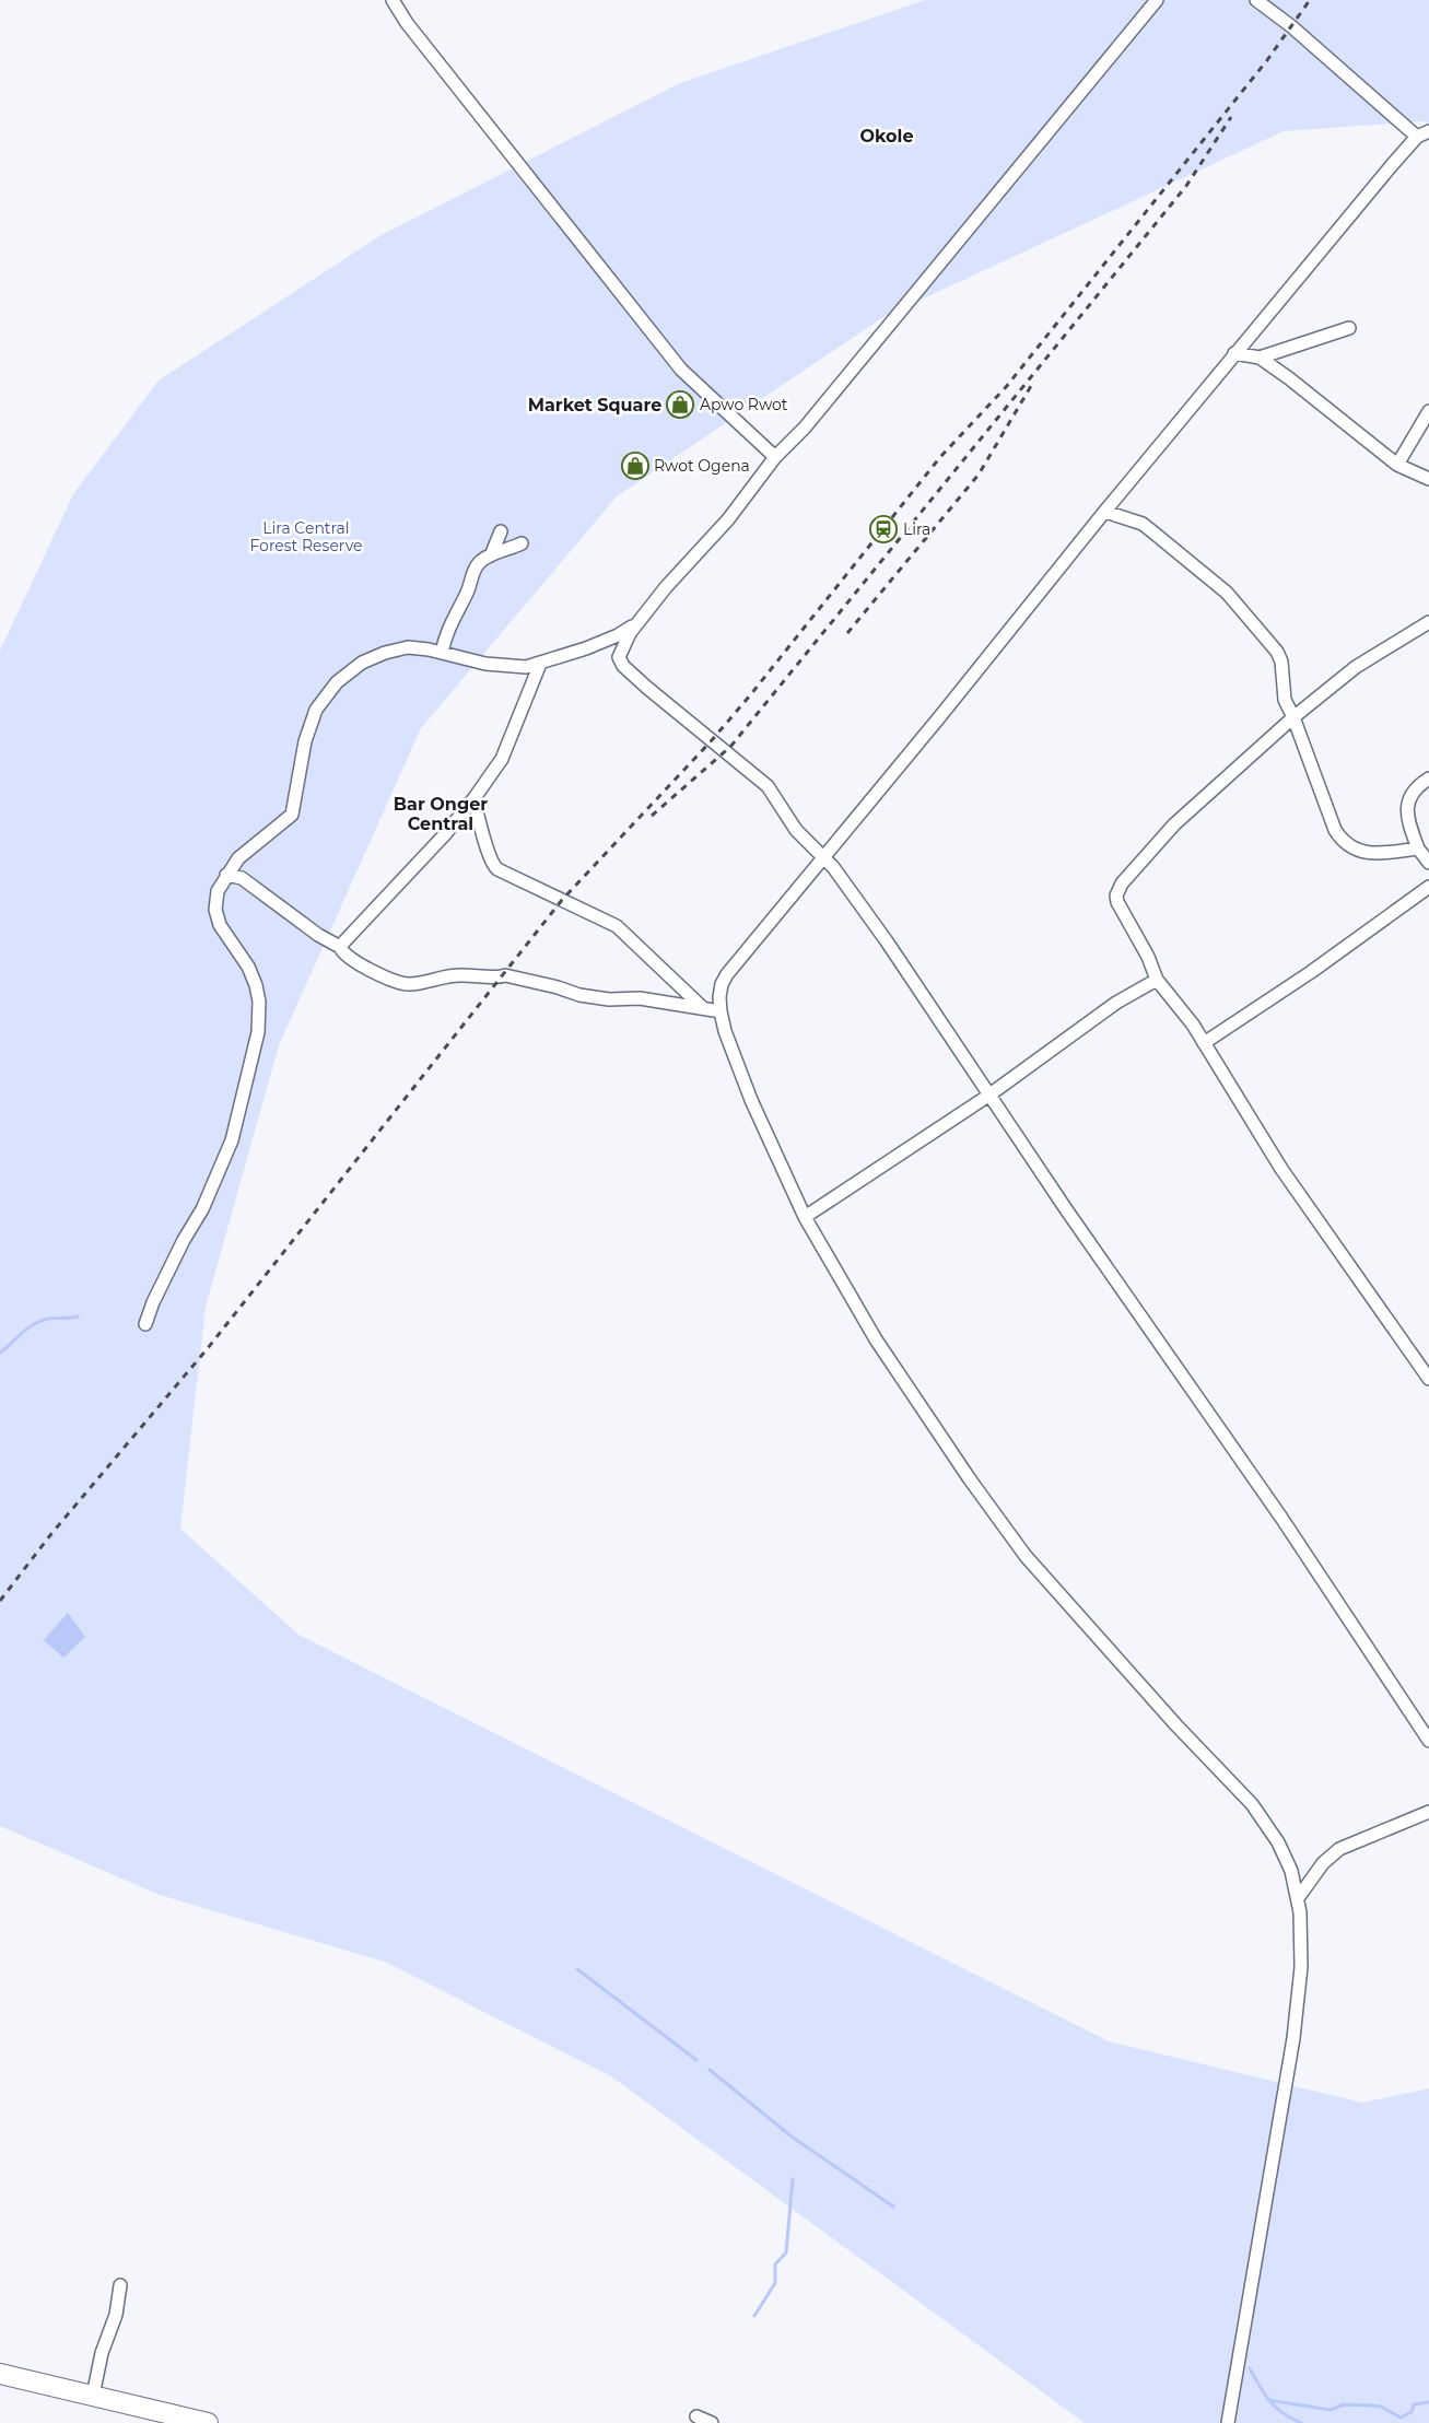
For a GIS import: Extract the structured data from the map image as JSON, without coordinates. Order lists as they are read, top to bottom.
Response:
{
  "districts": ["Okole", "Market Square", "Bar Onger Central"],
  "parks": ["Lira Central Forest Reserve"],
  "places": {
    "shop": ["Apwo Rwot", "Rwot Ogena"],
    "station": ["Lira"]
  }
}
